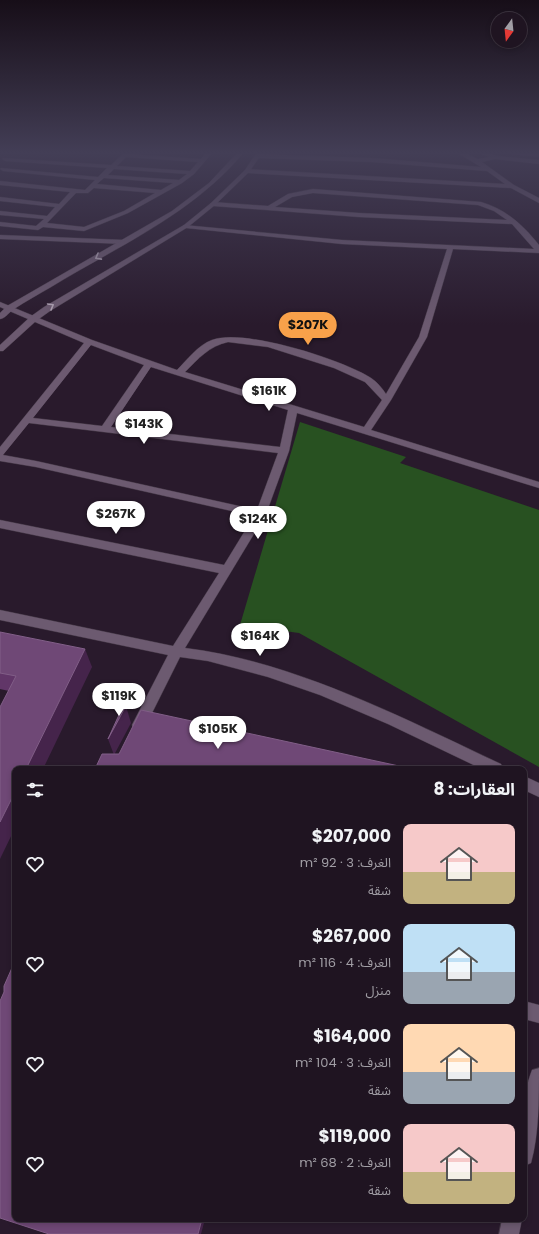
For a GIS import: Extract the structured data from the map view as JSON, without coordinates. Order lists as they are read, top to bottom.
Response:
{
  "north": "bottom",
  "page": {
    "price": [
      "$207K",
      "$161K",
      "$143K",
      "$267K",
      "$124K",
      "$164K",
      "$119K",
      "$105K"
    ],
    "heading": "العقارات: 8",
    "list": [
      {
        "name": "$207,000",
        "note": "الغرف: 3 · 92 m² · شقة"
      },
      {
        "name": "$267,000",
        "note": "الغرف: 4 · 116 m² · منزل"
      },
      {
        "name": "$164,000",
        "note": "الغرف: 3 · 104 m² · شقة"
      },
      {
        "name": "$119,000",
        "note": "الغرف: 2 · 68 m² · شقة"
      }
    ]
  }
}
